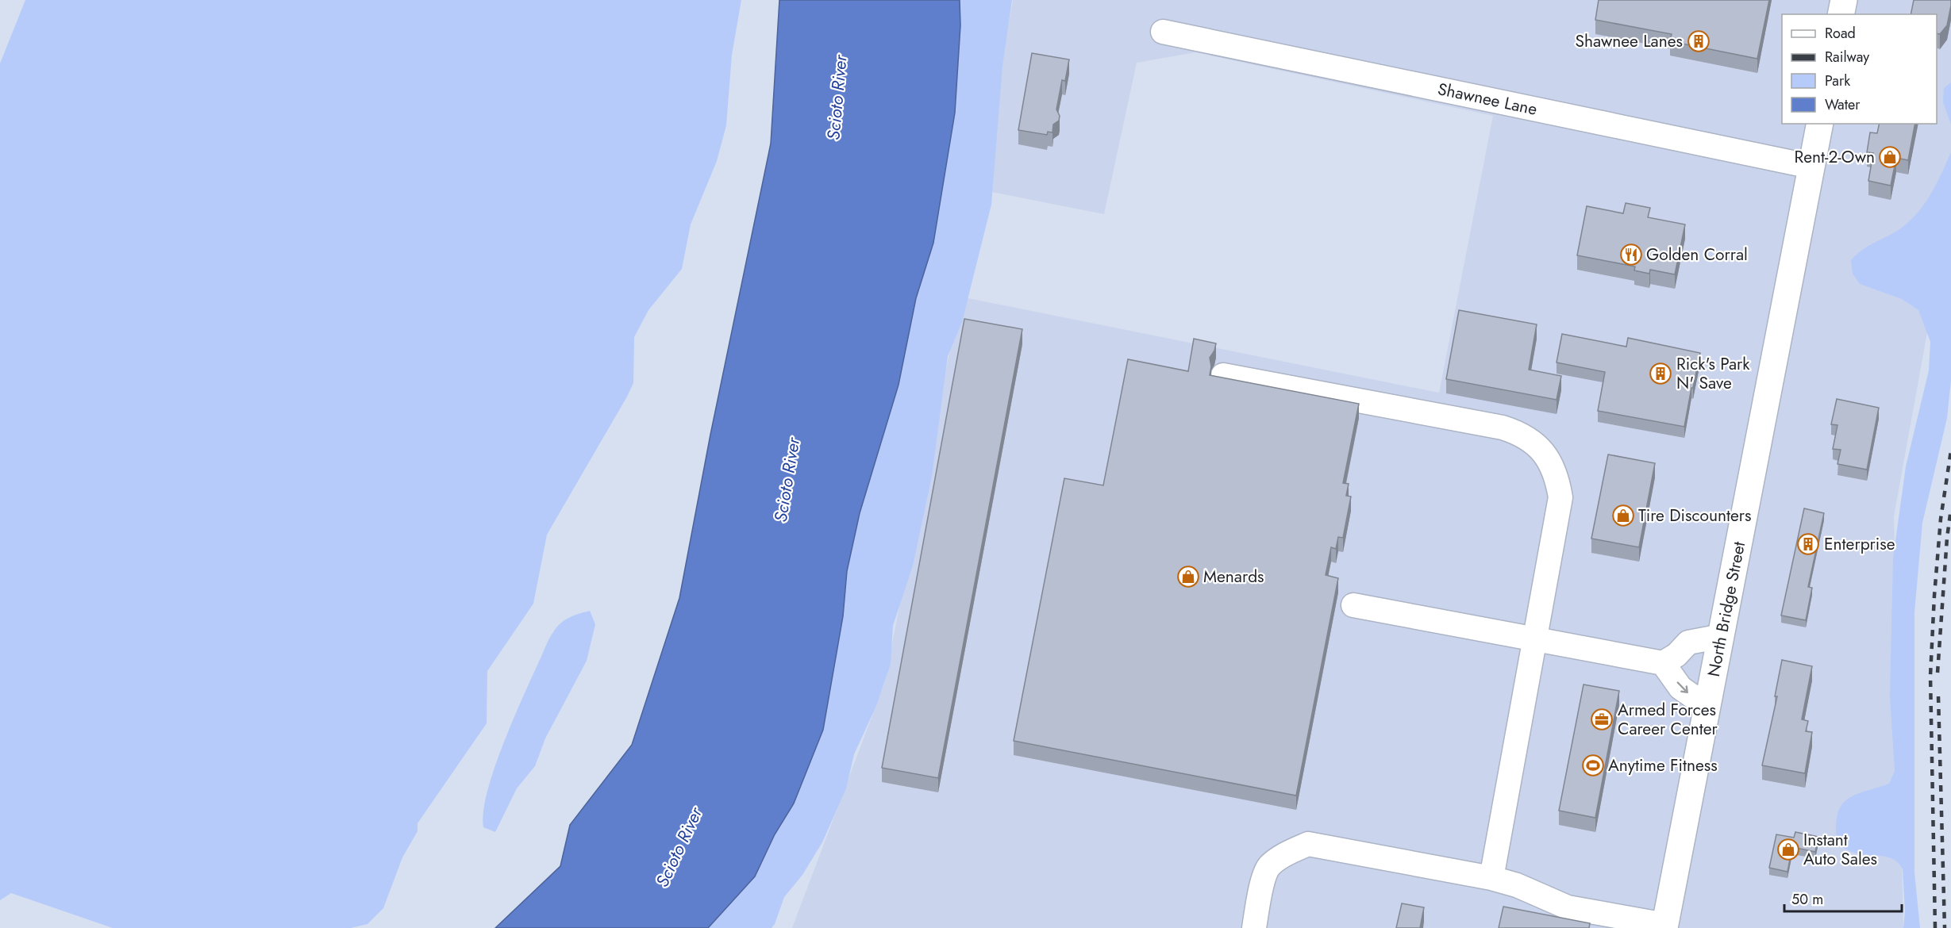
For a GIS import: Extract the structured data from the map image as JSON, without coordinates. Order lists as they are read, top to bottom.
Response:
{
  "streets": {
    "main road": ["North Bridge Street"],
    "street": ["Shawnee Lane"]
  },
  "crossings": [
    ["Shawnee Lane", "North Bridge Street"]
  ],
  "water": ["Scioto River"],
  "places": {
    "building": ["Shawnee Lanes", "Rick's Park N' Save", "Enterprise"],
    "shop": [
      "Rent-2-Own",
      "Tire Discounters",
      "Menards",
      "Instant Auto Sales"
    ],
    "restaurant": ["Golden Corral"],
    "office": ["Armed Forces Career Center"],
    "sports": ["Anytime Fitness"]
  },
  "legend": [
    "Road",
    "Railway",
    "Park",
    "Water"
  ],
  "scale_bar": "50 m"
}
